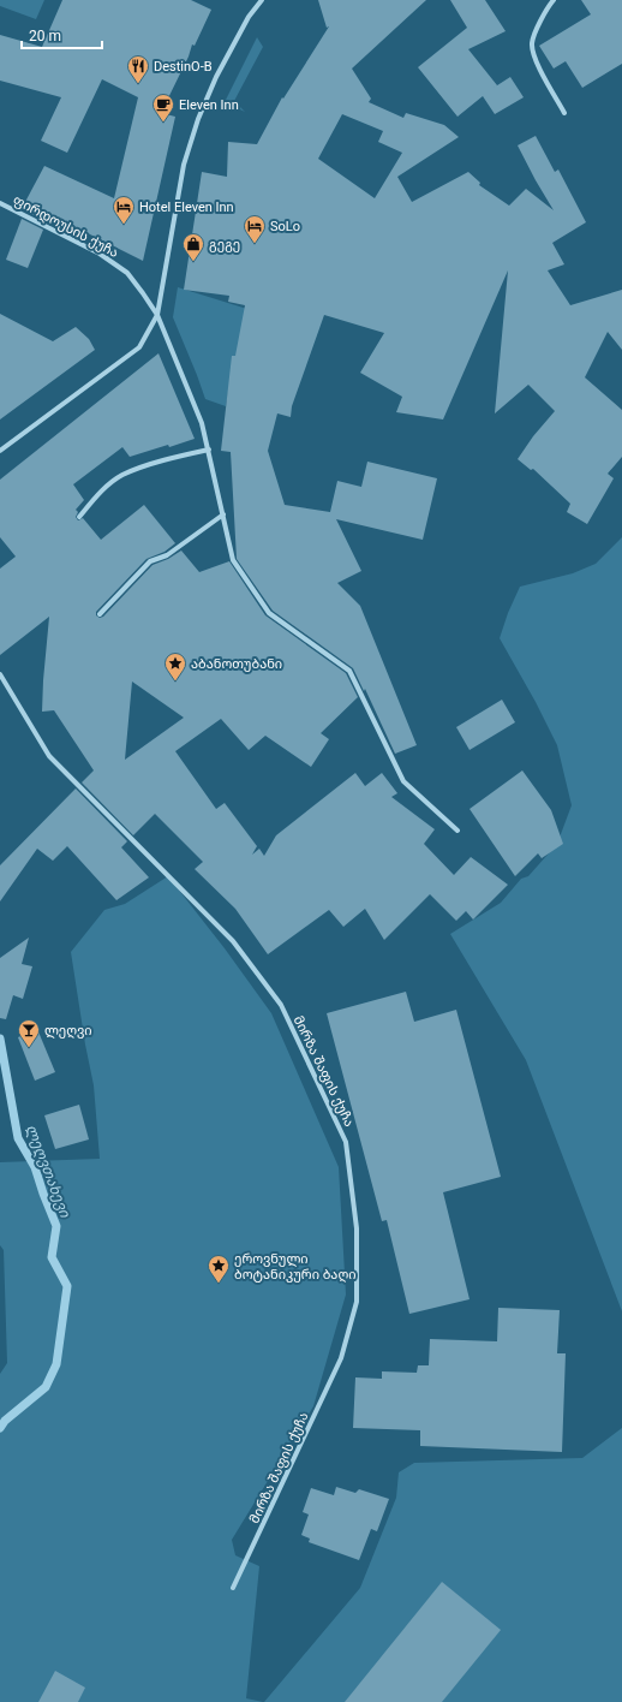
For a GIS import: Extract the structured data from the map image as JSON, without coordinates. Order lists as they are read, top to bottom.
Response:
{
  "streets": {
    "street": ["ფირდოუსის ქუჩა", "მირზა შაფის ქუჩა"]
  },
  "water": ["ლეღვთახევი"],
  "places": {
    "restaurant": ["DestinO-B"],
    "cafe": ["Eleven Inn"],
    "hotel": ["Hotel Eleven Inn", "SoLo"],
    "shop": ["გეგე"],
    "place": ["აბანოთუბანი", "ეროვნული ბოტანიკური ბაღი"],
    "bar": ["ლეღვი"]
  },
  "scale_bar": "20 m"
}
